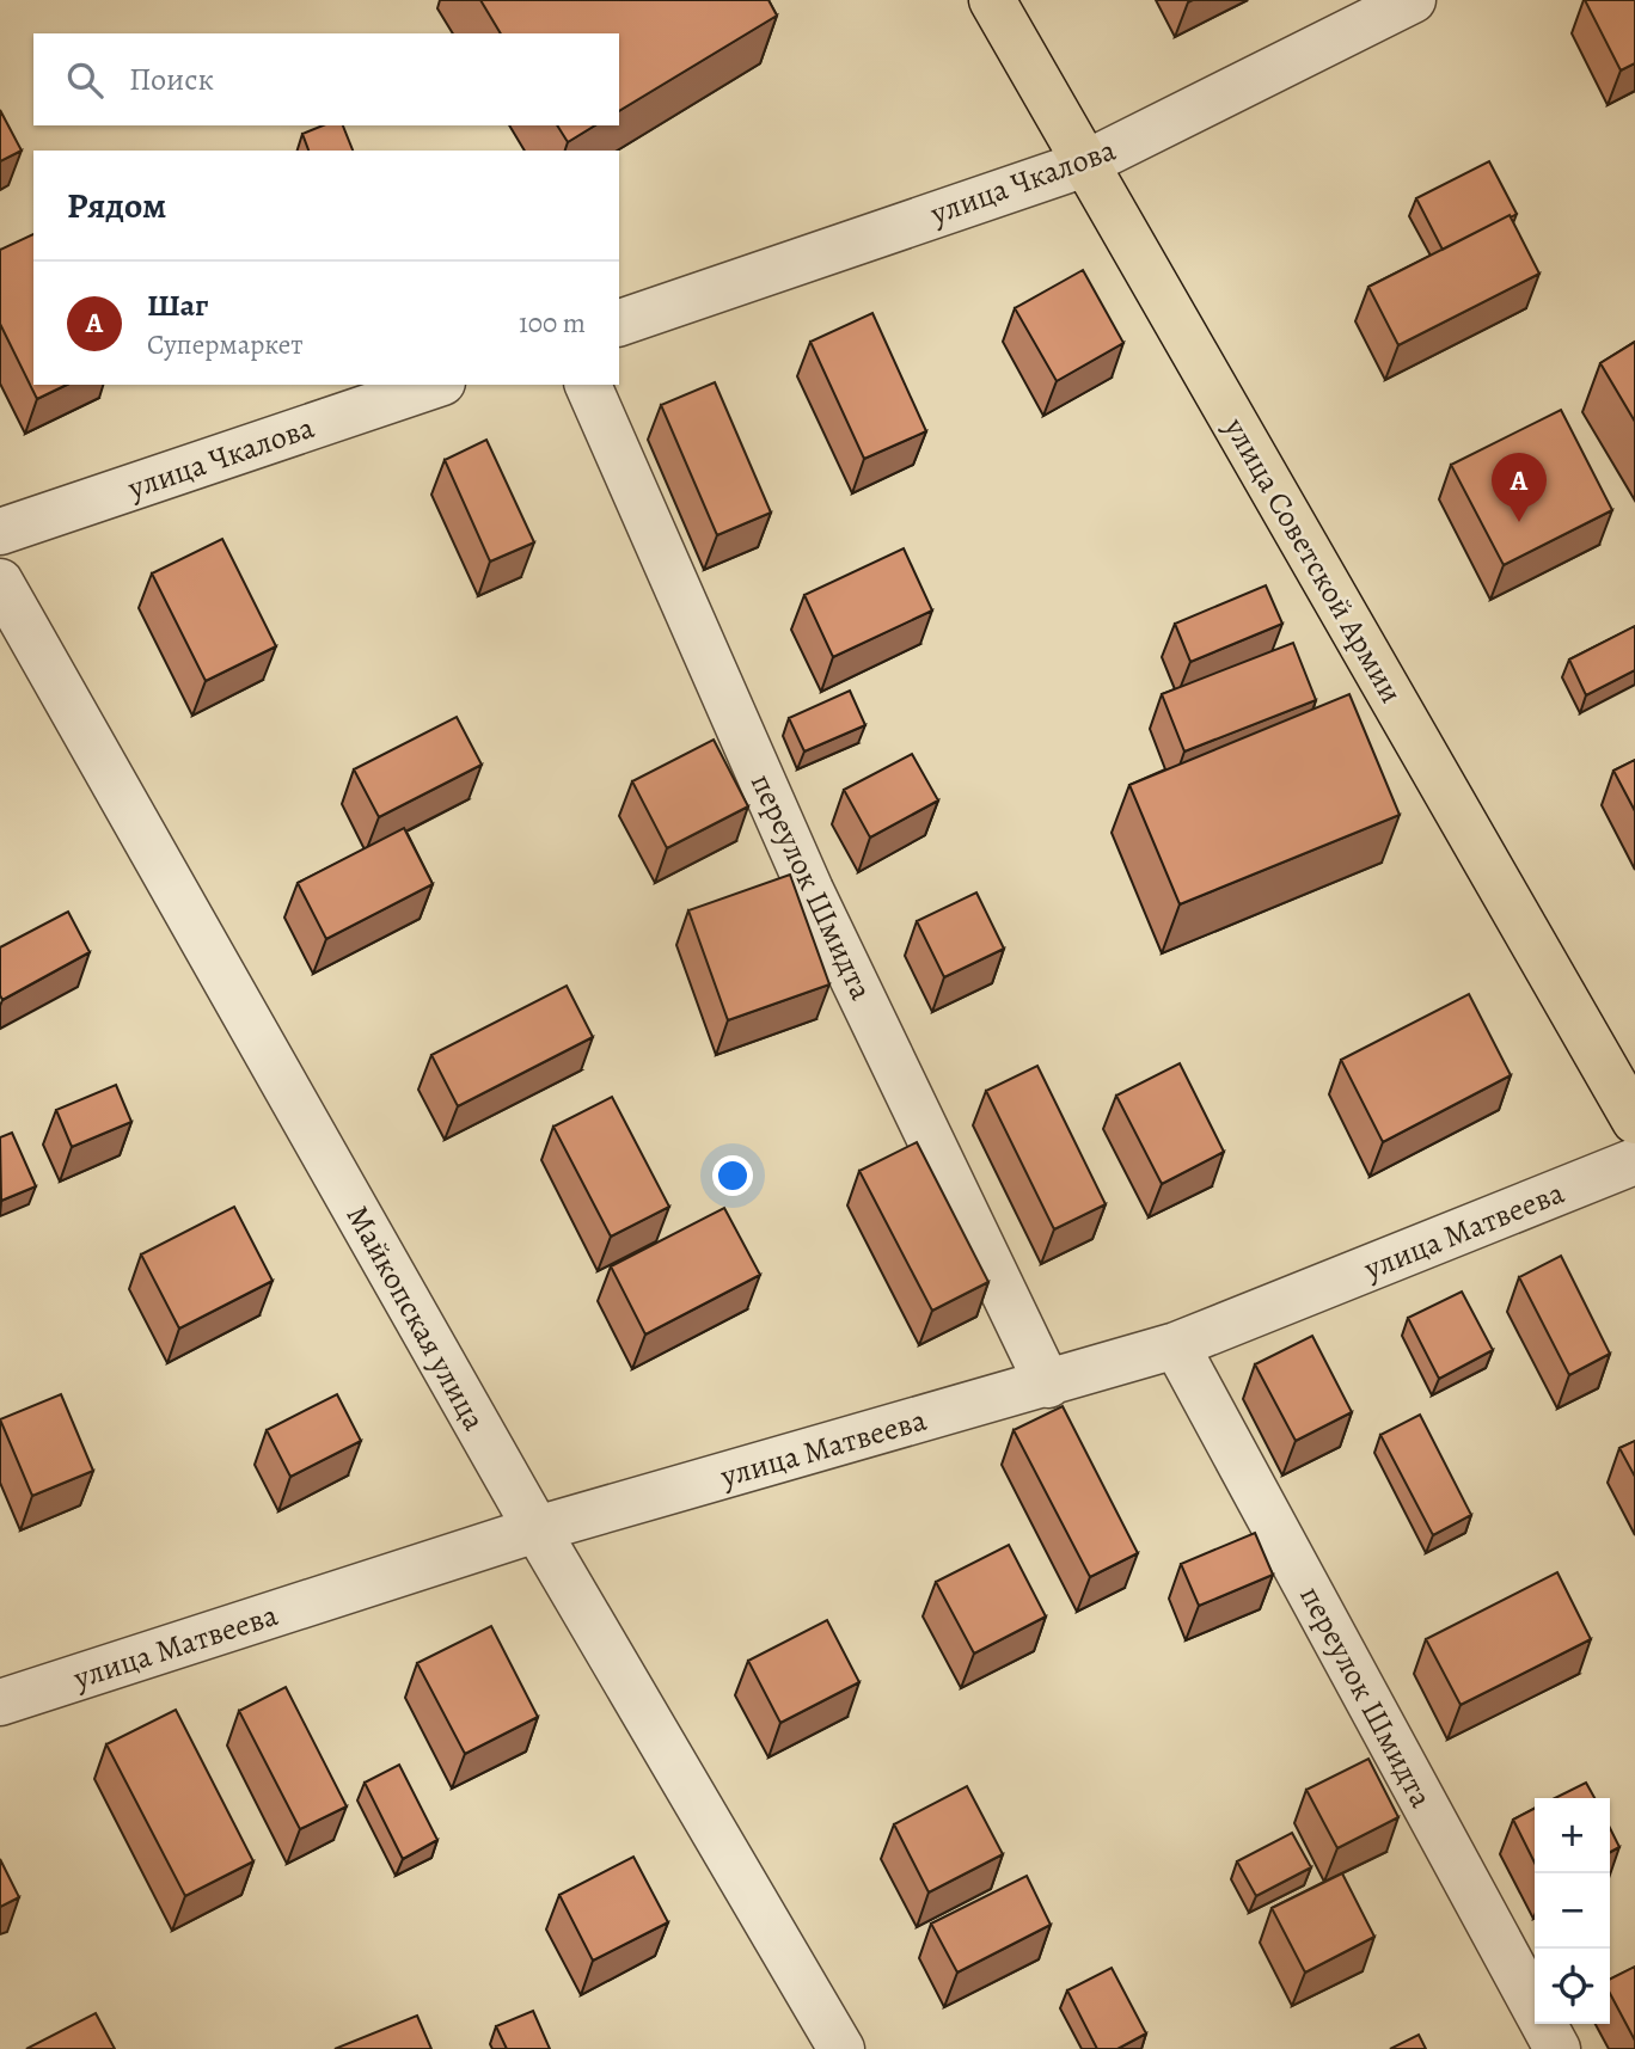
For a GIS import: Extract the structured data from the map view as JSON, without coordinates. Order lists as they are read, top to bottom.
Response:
{
  "streets": {
    "main road": ["улица Советской Армии"],
    "street": [
      "улица Чкалова",
      "переулок Шмидта",
      "улица Матвеева",
      "Майкопская улица"
    ]
  },
  "crossings": [
    ["улица Чкалова", "улица Советской Армии"],
    ["переулок Шмидта", "улица Матвеева"],
    ["улица Матвеева", "Майкопская улица"]
  ],
  "page": {
    "search": "Поиск",
    "heading": "Рядом",
    "list": [
      {
        "mark": "A",
        "name": "Шаг",
        "note": "Супермаркет",
        "value": "100 m"
      }
    ],
    "pins": "A",
    "map_buttons": ["+", "−"]
  }
}
